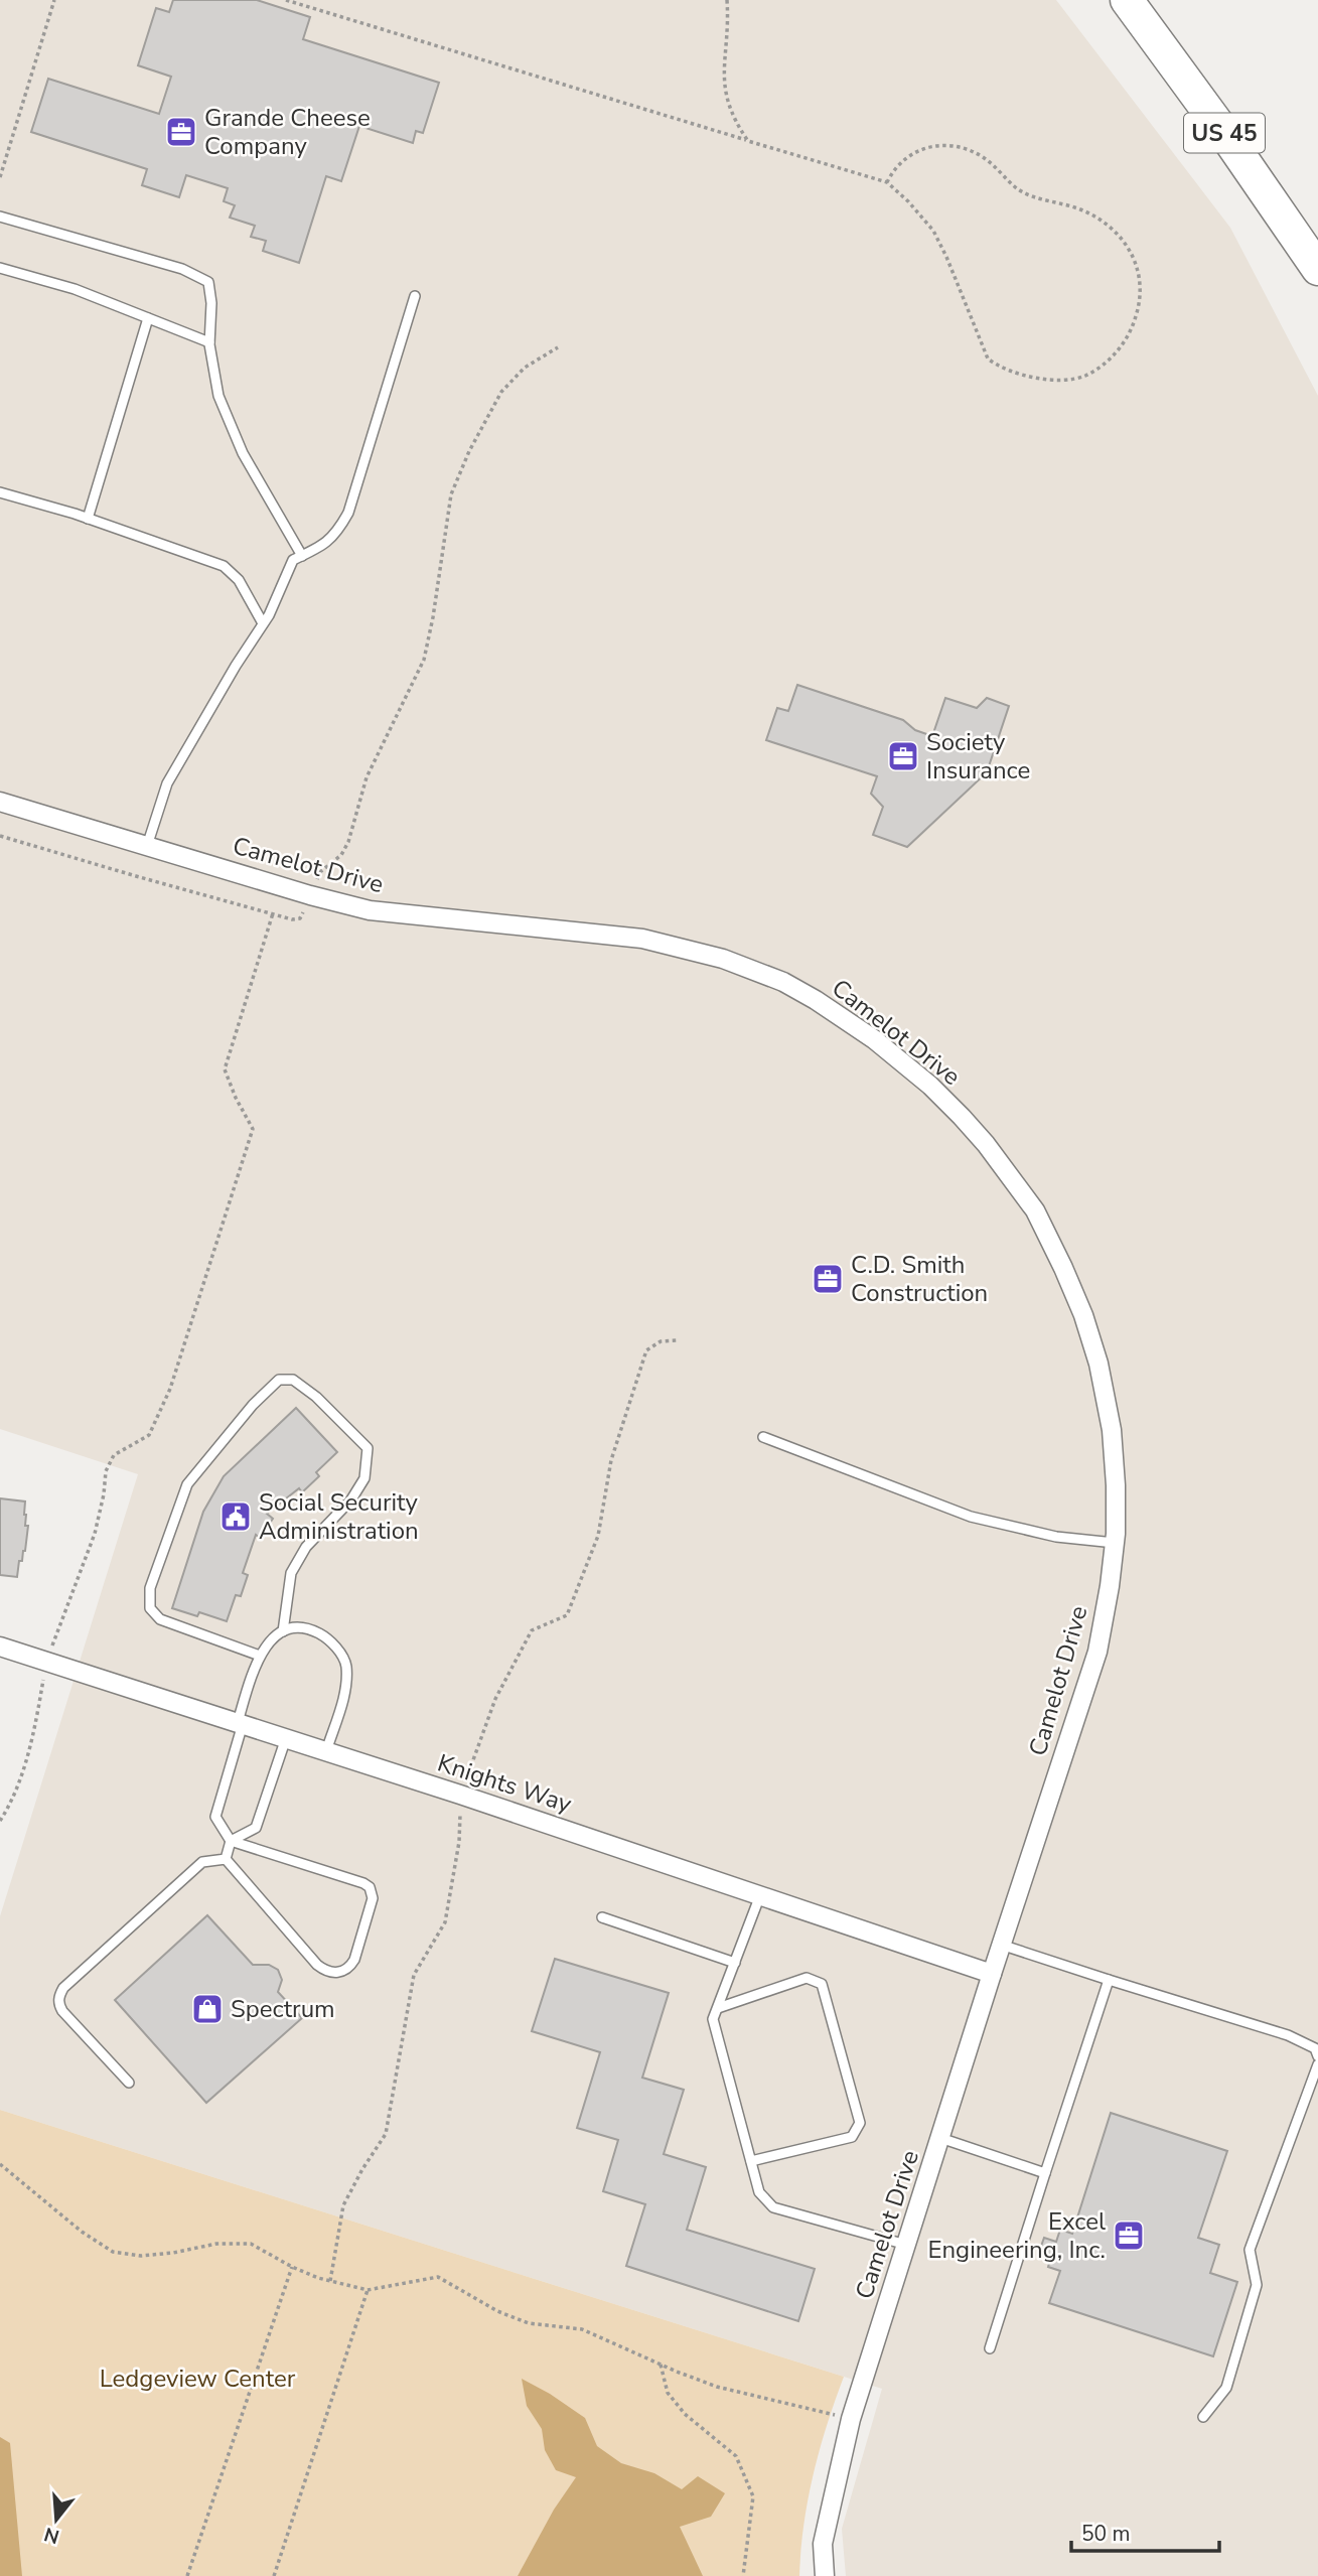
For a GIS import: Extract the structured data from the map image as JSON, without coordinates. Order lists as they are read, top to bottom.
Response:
{
  "streets": {
    "highway": ["US 45"],
    "street": ["Camelot Drive", "Knights Way"]
  },
  "crossings": [
    ["Camelot Drive", "Knights Way"]
  ],
  "parks": ["Ledgeview Center"],
  "places": {
    "office": [
      "Grande Cheese Company",
      "Society Insurance",
      "C.D. Smith Construction",
      "Excel Engineering, Inc."
    ],
    "public building": ["Social Security Administration"],
    "shop": ["Spectrum"]
  },
  "scale_bar": "50 m",
  "north": "bottom"
}
